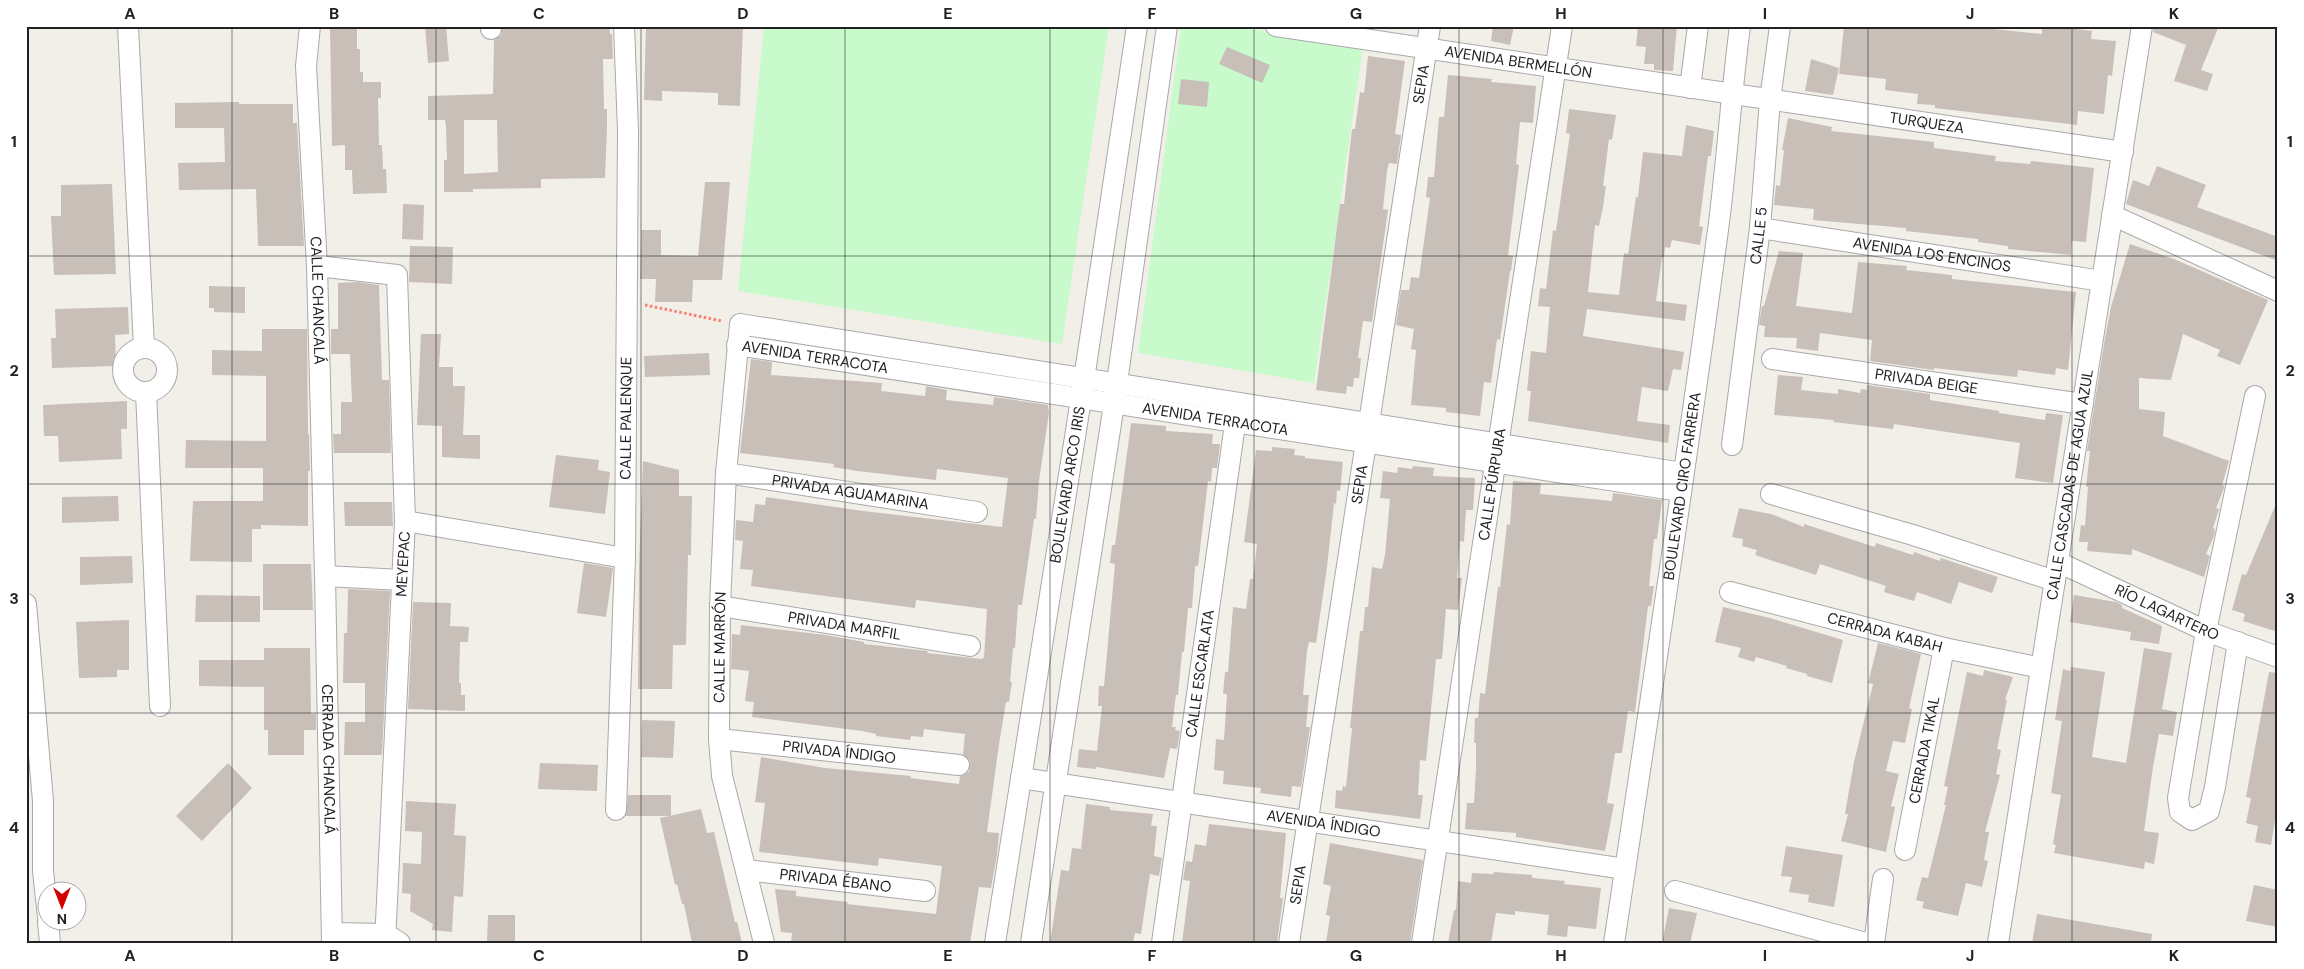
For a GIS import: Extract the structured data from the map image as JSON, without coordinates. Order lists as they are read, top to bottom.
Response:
{
  "streets": {
    "street": [
      "AVENIDA BERMELLÓN",
      "SEPIA",
      "TURQUEZA",
      "CALLE 5",
      "AVENIDA LOS ENCINOS",
      "CALLE CHANCALÁ",
      "AVENIDA TERRACOTA",
      "PRIVADA BEIGE",
      "CALLE PALENQUE",
      "BOULEVARD ARCO IRIS",
      "CALLE PÚRPURA",
      "BOULEVARD CIRO FARRERA",
      "CALLE CASCADAS DE AGUA AZUL",
      "PRIVADA AGUAMARINA",
      "MEYEPAC",
      "RÍO LAGARTERO",
      "PRIVADA MARFIL",
      "CERRADA KABAH",
      "CALLE MARRÓN",
      "CALLE ESCARLATA",
      "CERRADA TIKAL",
      "PRIVADA ÍNDIGO",
      "CERRADA CHANCALÁ",
      "AVENIDA ÍNDIGO",
      "PRIVADA ÉBANO"
    ]
  },
  "crossings": [
    ["AVENIDA BERMELLÓN", "SEPIA"],
    ["AVENIDA BERMELLÓN", "TURQUEZA"],
    ["AVENIDA BERMELLÓN", "CALLE PÚRPURA"],
    ["AVENIDA BERMELLÓN", "BOULEVARD CIRO FARRERA"],
    ["SEPIA", "AVENIDA TERRACOTA"],
    ["SEPIA", "AVENIDA ÍNDIGO"],
    ["TURQUEZA", "CALLE 5"],
    ["TURQUEZA", "BOULEVARD CIRO FARRERA"],
    ["TURQUEZA", "CALLE CASCADAS DE AGUA AZUL"],
    ["CALLE 5", "AVENIDA LOS ENCINOS"],
    ["AVENIDA LOS ENCINOS", "CALLE CASCADAS DE AGUA AZUL"],
    ["CALLE CHANCALÁ", "MEYEPAC"],
    ["CALLE CHANCALÁ", "CERRADA CHANCALÁ"],
    ["AVENIDA TERRACOTA", "BOULEVARD ARCO IRIS"],
    ["AVENIDA TERRACOTA", "CALLE PÚRPURA"],
    ["AVENIDA TERRACOTA", "BOULEVARD CIRO FARRERA"],
    ["AVENIDA TERRACOTA", "CALLE MARRÓN"],
    ["AVENIDA TERRACOTA", "CALLE ESCARLATA"],
    ["PRIVADA BEIGE", "CALLE CASCADAS DE AGUA AZUL"],
    ["BOULEVARD ARCO IRIS", "AVENIDA ÍNDIGO"],
    ["CALLE PÚRPURA", "AVENIDA ÍNDIGO"],
    ["BOULEVARD CIRO FARRERA", "AVENIDA ÍNDIGO"],
    ["CALLE CASCADAS DE AGUA AZUL", "RÍO LAGARTERO"],
    ["CALLE CASCADAS DE AGUA AZUL", "CERRADA KABAH"],
    ["PRIVADA AGUAMARINA", "CALLE MARRÓN"],
    ["PRIVADA MARFIL", "CALLE MARRÓN"],
    ["CERRADA KABAH", "CERRADA TIKAL"],
    ["CALLE MARRÓN", "PRIVADA ÍNDIGO"],
    ["CALLE MARRÓN", "PRIVADA ÉBANO"],
    ["CALLE ESCARLATA", "AVENIDA ÍNDIGO"]
  ],
  "north": "bottom",
  "grid": {
    "columns": [
      "A",
      "B",
      "C",
      "D",
      "E",
      "F",
      "G",
      "H",
      "I",
      "J",
      "K"
    ],
    "rows": [
      "1",
      "2",
      "3",
      "4"
    ]
  }
}
